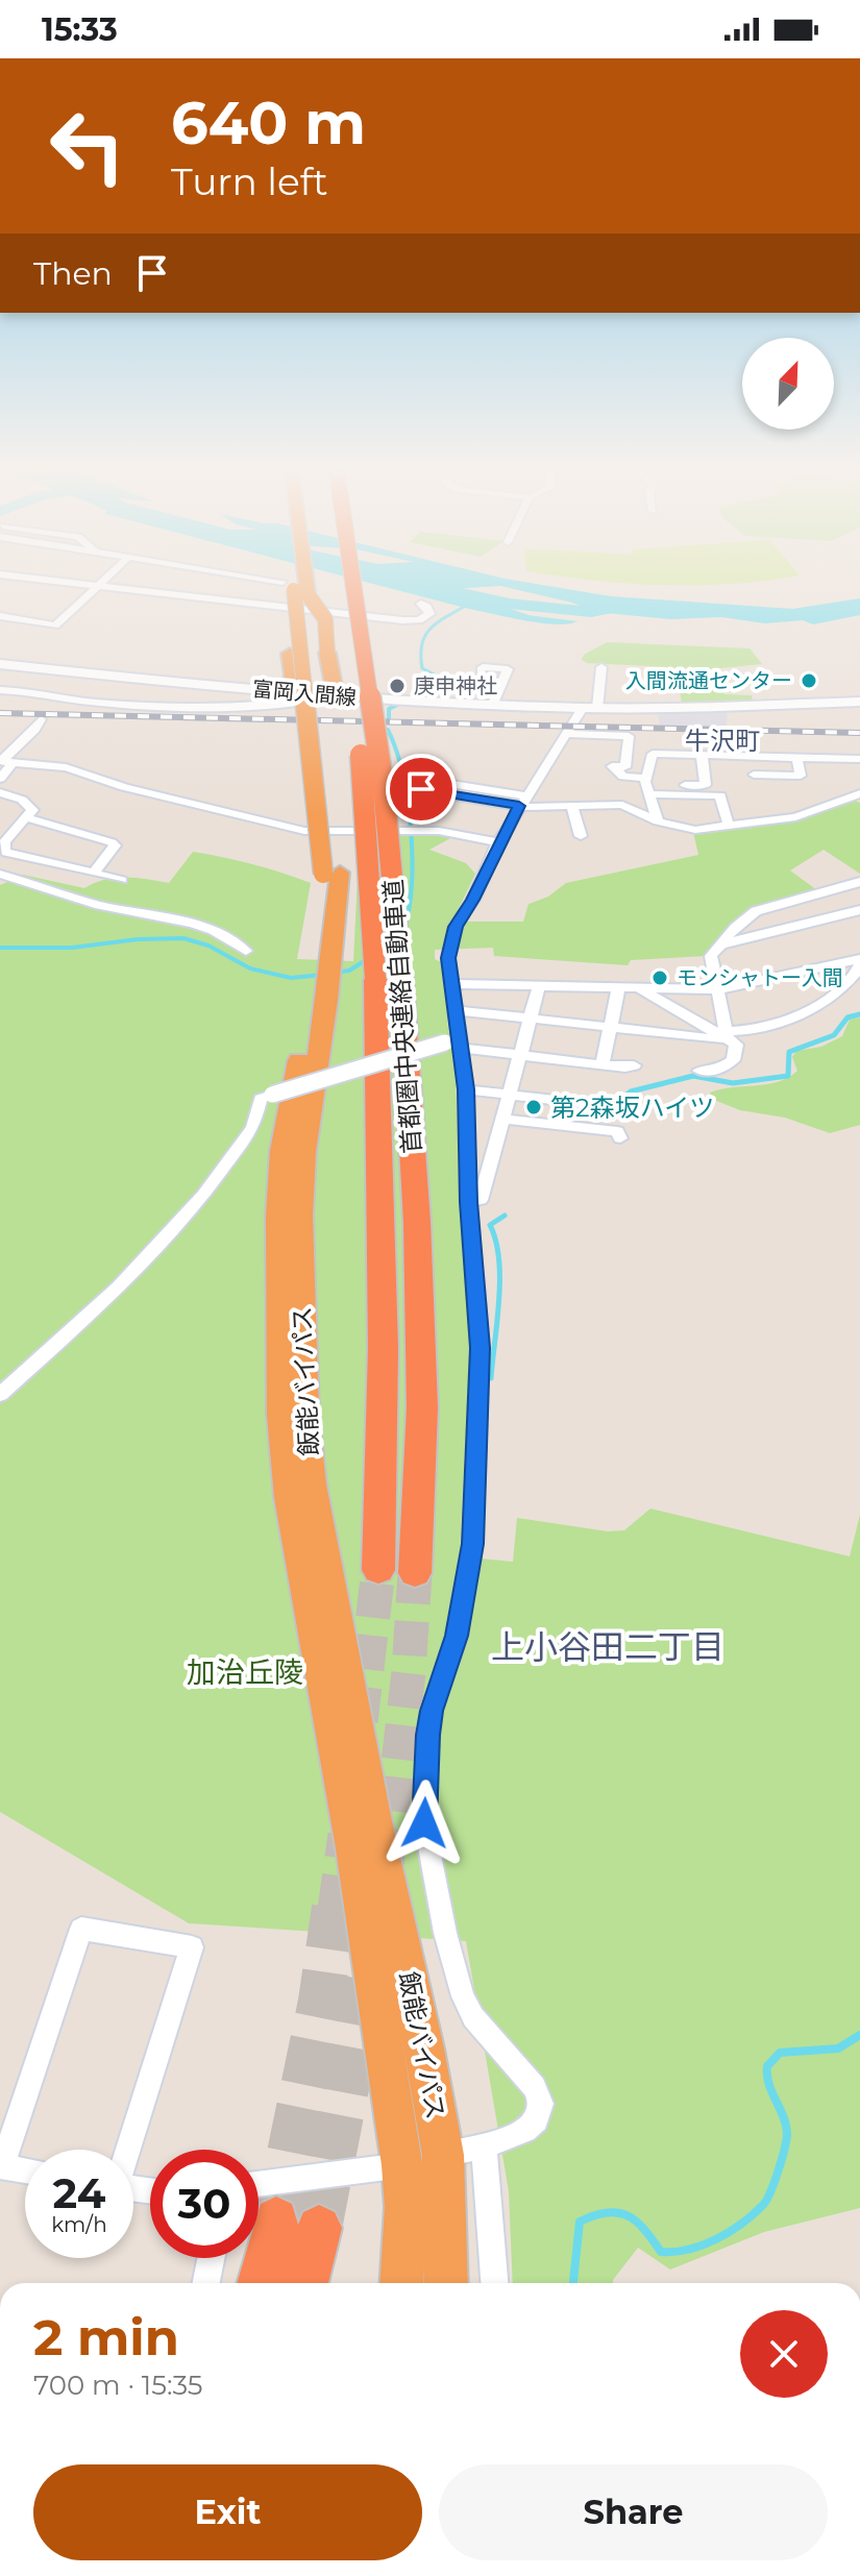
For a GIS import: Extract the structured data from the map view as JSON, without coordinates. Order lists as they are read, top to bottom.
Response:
{
  "streets": {
    "highway": ["首都圏中央連絡自動車道", "飯能バイパス"],
    "main road": ["富岡入間線"]
  },
  "districts": ["牛沢町", "上小谷田二丁目"],
  "parks": ["加治丘陵"],
  "places": [
    "入間流通センター",
    "庚申神社",
    "モンシャトー入間",
    "第2森坂ハイツ"
  ],
  "north": "top right",
  "page": {
    "status": "15:33",
    "turn": ["640 m", "Turn left"],
    "then": "Then",
    "speed": "24 km/h",
    "limit": "30",
    "heading": ["2 min", "700 m · 15:35"],
    "buttons": ["Exit", "Share"]
  }
}
